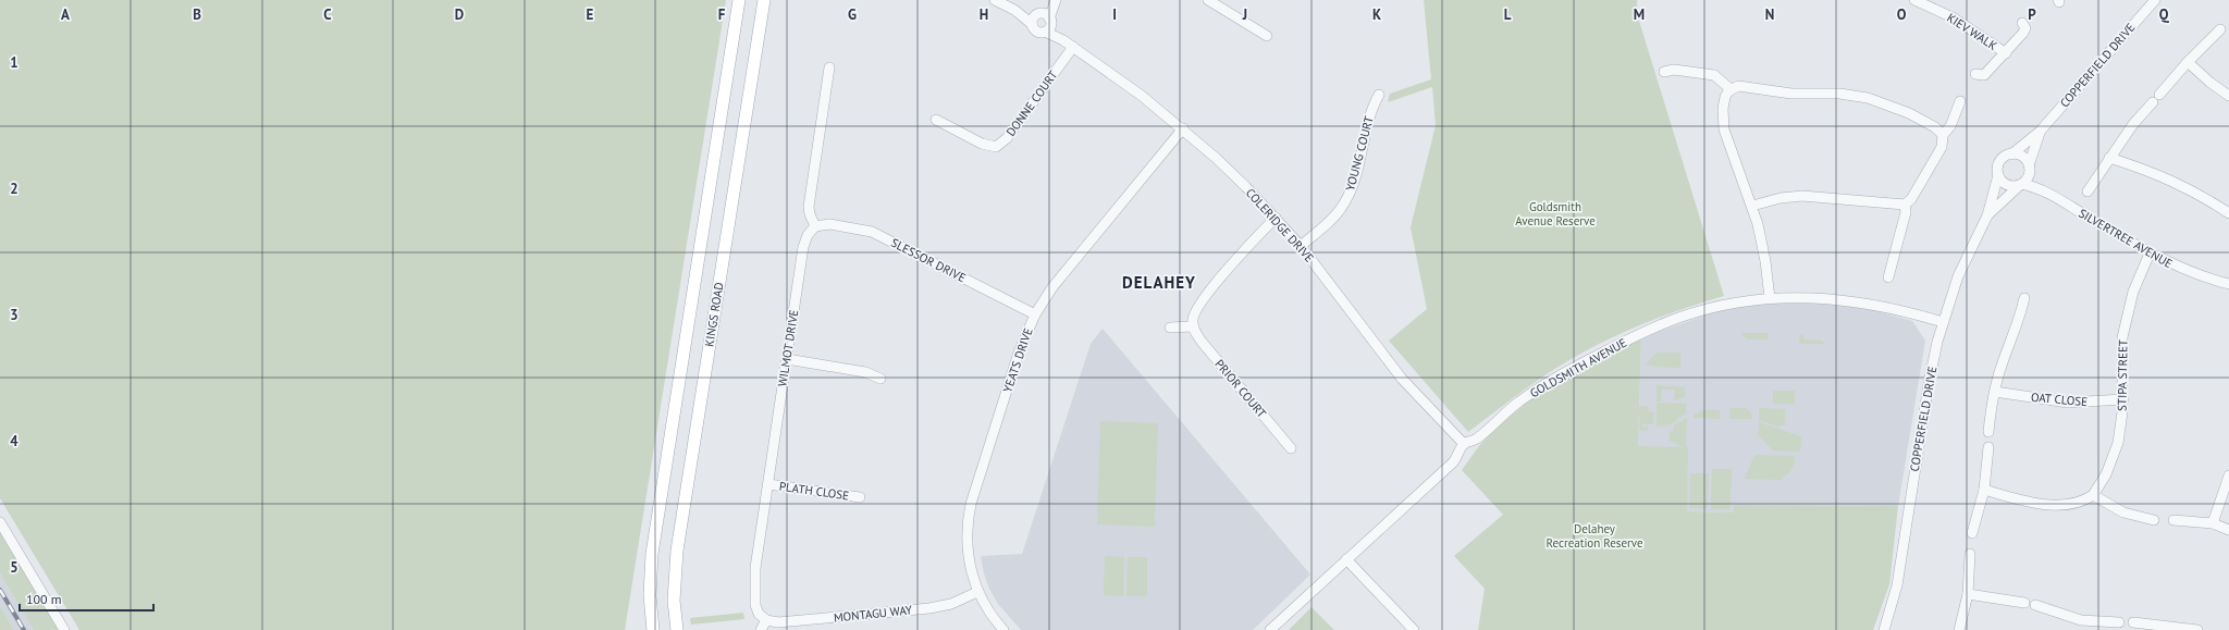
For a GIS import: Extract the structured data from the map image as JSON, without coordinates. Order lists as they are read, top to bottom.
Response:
{
  "streets": {
    "main road": ["KINGS ROAD"],
    "street": [
      "KIEV WALK",
      "COPPERFIELD DRIVE",
      "DONNE COURT",
      "YOUNG COURT",
      "COLERIDGE DRIVE",
      "SILVERTREE AVENUE",
      "SLESSOR DRIVE",
      "WILMOT DRIVE",
      "YEATS DRIVE",
      "GOLDSMITH AVENUE",
      "STIPA STREET",
      "PRIOR COURT",
      "OAT CLOSE",
      "PLATH CLOSE",
      "MONTAGU WAY"
    ]
  },
  "crossings": [
    ["COPPERFIELD DRIVE", "SILVERTREE AVENUE"],
    ["COPPERFIELD DRIVE", "GOLDSMITH AVENUE"],
    ["DONNE COURT", "COLERIDGE DRIVE"],
    ["YOUNG COURT", "COLERIDGE DRIVE"],
    ["COLERIDGE DRIVE", "YEATS DRIVE"],
    ["COLERIDGE DRIVE", "GOLDSMITH AVENUE"],
    ["SILVERTREE AVENUE", "STIPA STREET"],
    ["SLESSOR DRIVE", "WILMOT DRIVE"],
    ["SLESSOR DRIVE", "YEATS DRIVE"],
    ["WILMOT DRIVE", "PLATH CLOSE"],
    ["WILMOT DRIVE", "MONTAGU WAY"],
    ["YEATS DRIVE", "MONTAGU WAY"],
    ["STIPA STREET", "OAT CLOSE"]
  ],
  "districts": ["DELAHEY"],
  "parks": ["Goldsmith Avenue Reserve", "Delahey Recreation Reserve"],
  "scale_bar": "100 m",
  "grid": {
    "columns": [
      "A",
      "B",
      "C",
      "D",
      "E",
      "F",
      "G",
      "H",
      "I",
      "J",
      "K",
      "L",
      "M",
      "N",
      "O",
      "P",
      "Q"
    ],
    "rows": [
      "1",
      "2",
      "3",
      "4",
      "5"
    ]
  }
}
